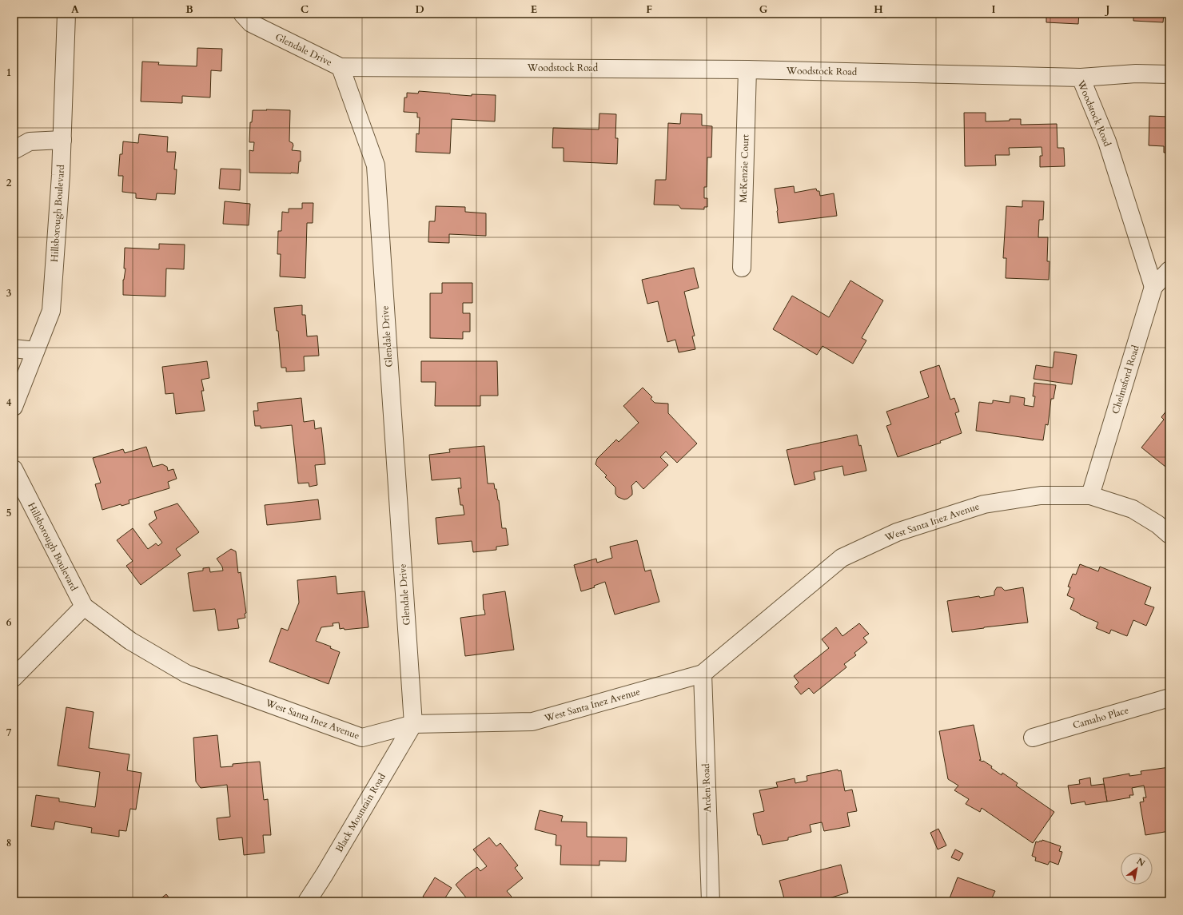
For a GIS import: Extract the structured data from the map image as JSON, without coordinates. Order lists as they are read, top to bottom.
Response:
{
  "streets": {
    "street": [
      "Glendale Drive",
      "Woodstock Road",
      "McKenzie Court",
      "Hillsborough Boulevard",
      "Chelmsford Road",
      "West Santa Inez Avenue",
      "Camaho Place",
      "Arden Road",
      "Black Mountain Road"
    ]
  },
  "crossings": [
    ["Glendale Drive", "Woodstock Road"],
    ["Glendale Drive", "West Santa Inez Avenue"],
    ["Glendale Drive", "Black Mountain Road"],
    ["Woodstock Road", "McKenzie Court"],
    ["Woodstock Road", "Chelmsford Road"],
    ["Hillsborough Boulevard", "West Santa Inez Avenue"],
    ["Chelmsford Road", "West Santa Inez Avenue"],
    ["West Santa Inez Avenue", "Arden Road"],
    ["West Santa Inez Avenue", "Black Mountain Road"]
  ],
  "north": "top right",
  "grid": {
    "columns": [
      "A",
      "B",
      "C",
      "D",
      "E",
      "F",
      "G",
      "H",
      "I",
      "J"
    ],
    "rows": [
      "1",
      "2",
      "3",
      "4",
      "5",
      "6",
      "7",
      "8"
    ]
  }
}
